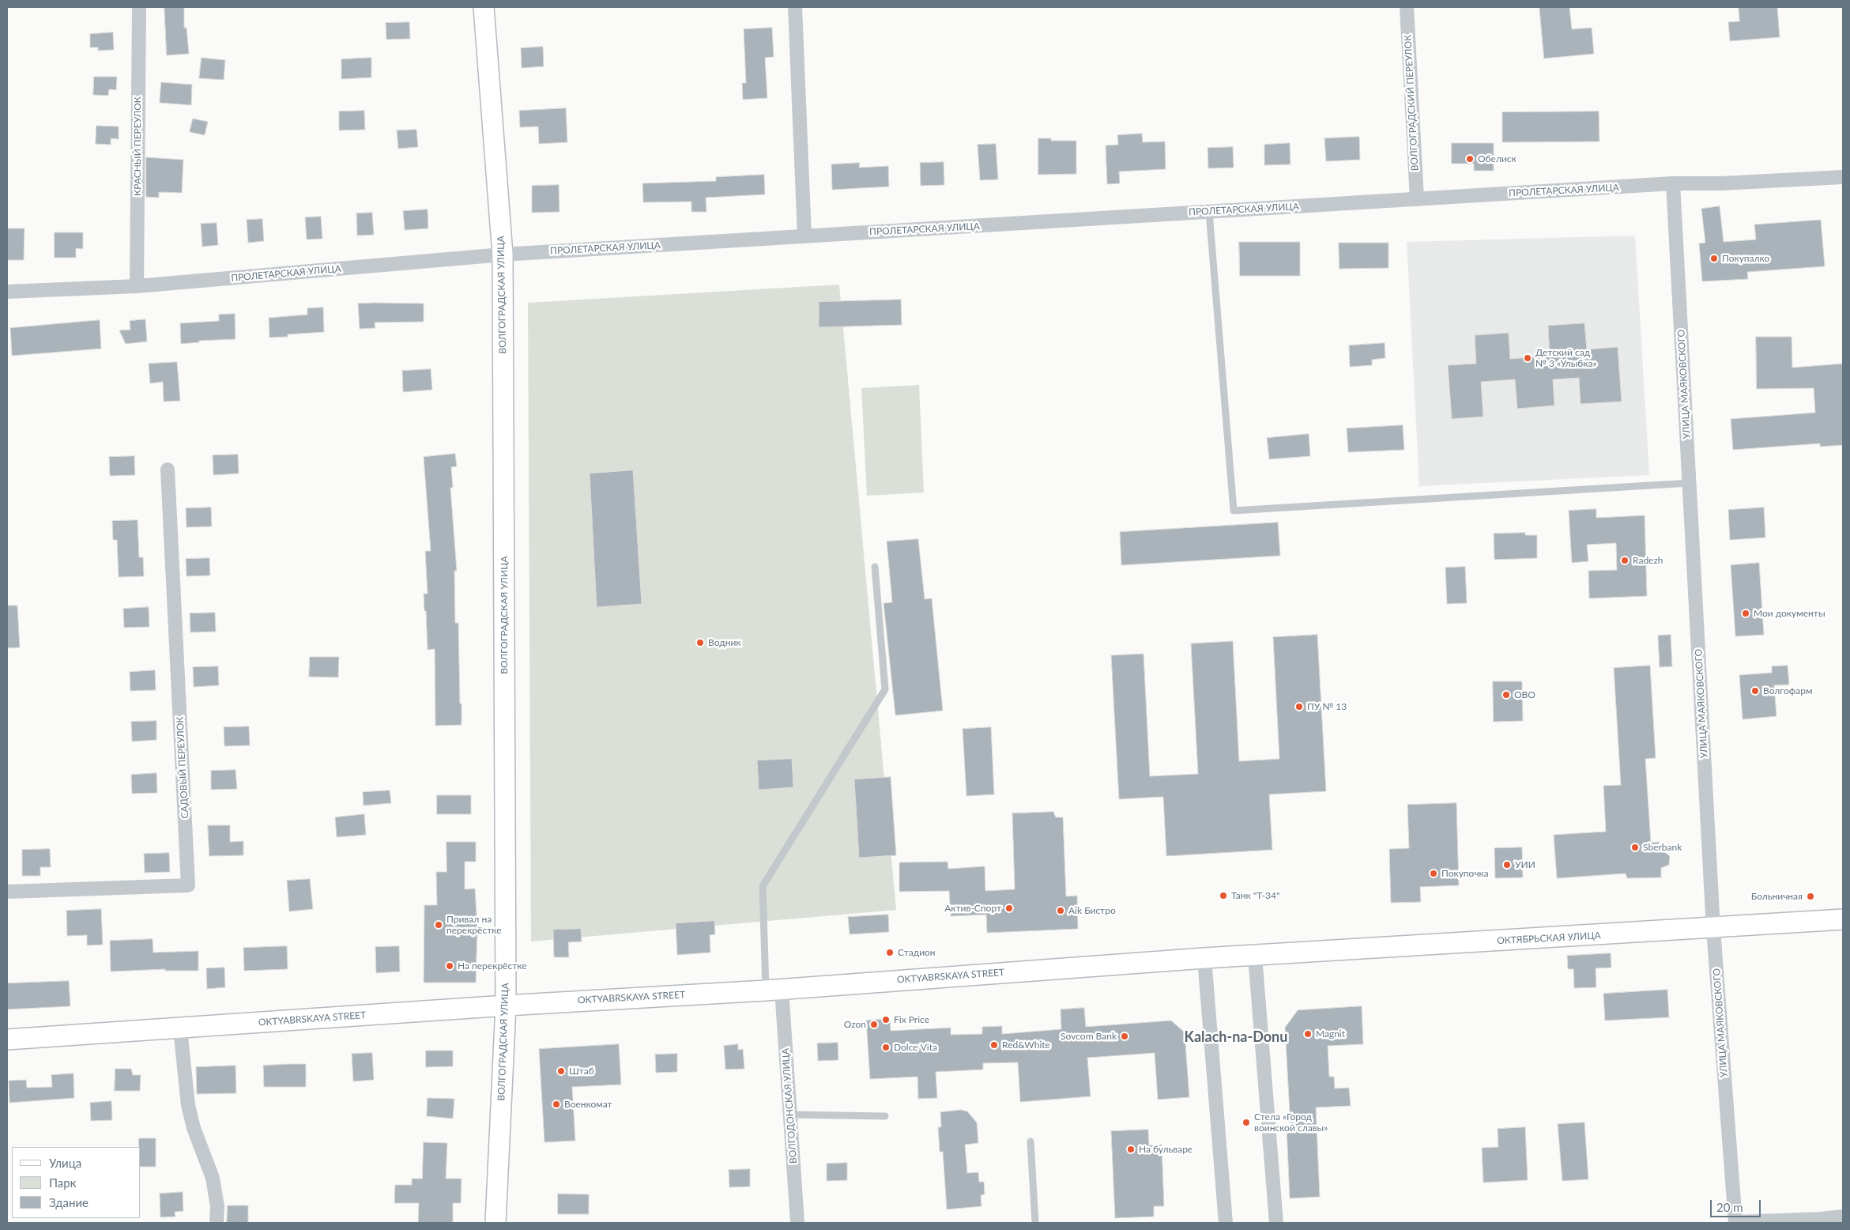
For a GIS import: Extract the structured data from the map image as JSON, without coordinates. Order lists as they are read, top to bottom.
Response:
{
  "streets": {
    "main road": ["ВОЛГОГРАДСКАЯ УЛИЦА", "ОКТЯБРЬСКАЯ УЛИЦА", "OKTYABRSKAYA STREET"],
    "street": [
      "ВОЛГОГРАДСКИЙ ПЕРЕУЛОК",
      "КРАСНЫЙ ПЕРЕУЛОК",
      "ПРОЛЕТАРСКАЯ УЛИЦА",
      "УЛИЦА МАЯКОВСКОГО",
      "САДОВЫЙ ПЕРЕУЛОК",
      "ВОЛГОДОНСКАЯ УЛИЦА"
    ]
  },
  "crossings": [
    ["ВОЛГОГРАДСКИЙ ПЕРЕУЛОК", "ПРОЛЕТАРСКАЯ УЛИЦА"],
    ["КРАСНЫЙ ПЕРЕУЛОК", "ПРОЛЕТАРСКАЯ УЛИЦА"],
    ["ПРОЛЕТАРСКАЯ УЛИЦА", "ВОЛГОГРАДСКАЯ УЛИЦА"],
    ["ПРОЛЕТАРСКАЯ УЛИЦА", "УЛИЦА МАЯКОВСКОГО"],
    ["ВОЛГОГРАДСКАЯ УЛИЦА", "OKTYABRSKAYA STREET"],
    ["УЛИЦА МАЯКОВСКОГО", "ОКТЯБРЬСКАЯ УЛИЦА"],
    ["ОКТЯБРЬСКАЯ УЛИЦА", "OKTYABRSKAYA STREET"],
    ["OKTYABRSKAYA STREET", "ВОЛГОДОНСКАЯ УЛИЦА"]
  ],
  "districts": ["Kalach-na-Donu"],
  "places": [
    "Обелиск",
    "Покупалко",
    "Детский сад № 3 «Улыбка»",
    "Radezh",
    "Мои документы",
    "Водник",
    "Волгофарм",
    "ОВО",
    "ПУ № 13",
    "Sberbank",
    "УИИ",
    "Покупочка",
    "Танк \"Т-34\"",
    "Больничная",
    "Актив-Спорт",
    "Aik Бистро",
    "Привал на перекрёстке",
    "Стадион",
    "На перекрёстке",
    "Fix Price",
    "Ozon",
    "Magnit",
    "Sovcom Bank",
    "Red&White",
    "Dolce Vita",
    "Штаб",
    "Военкомат",
    "Стела «Город воинской славы»",
    "На бульваре"
  ],
  "legend": ["Улица", "Парк", "Здание"],
  "scale_bar": "20 m"
}
